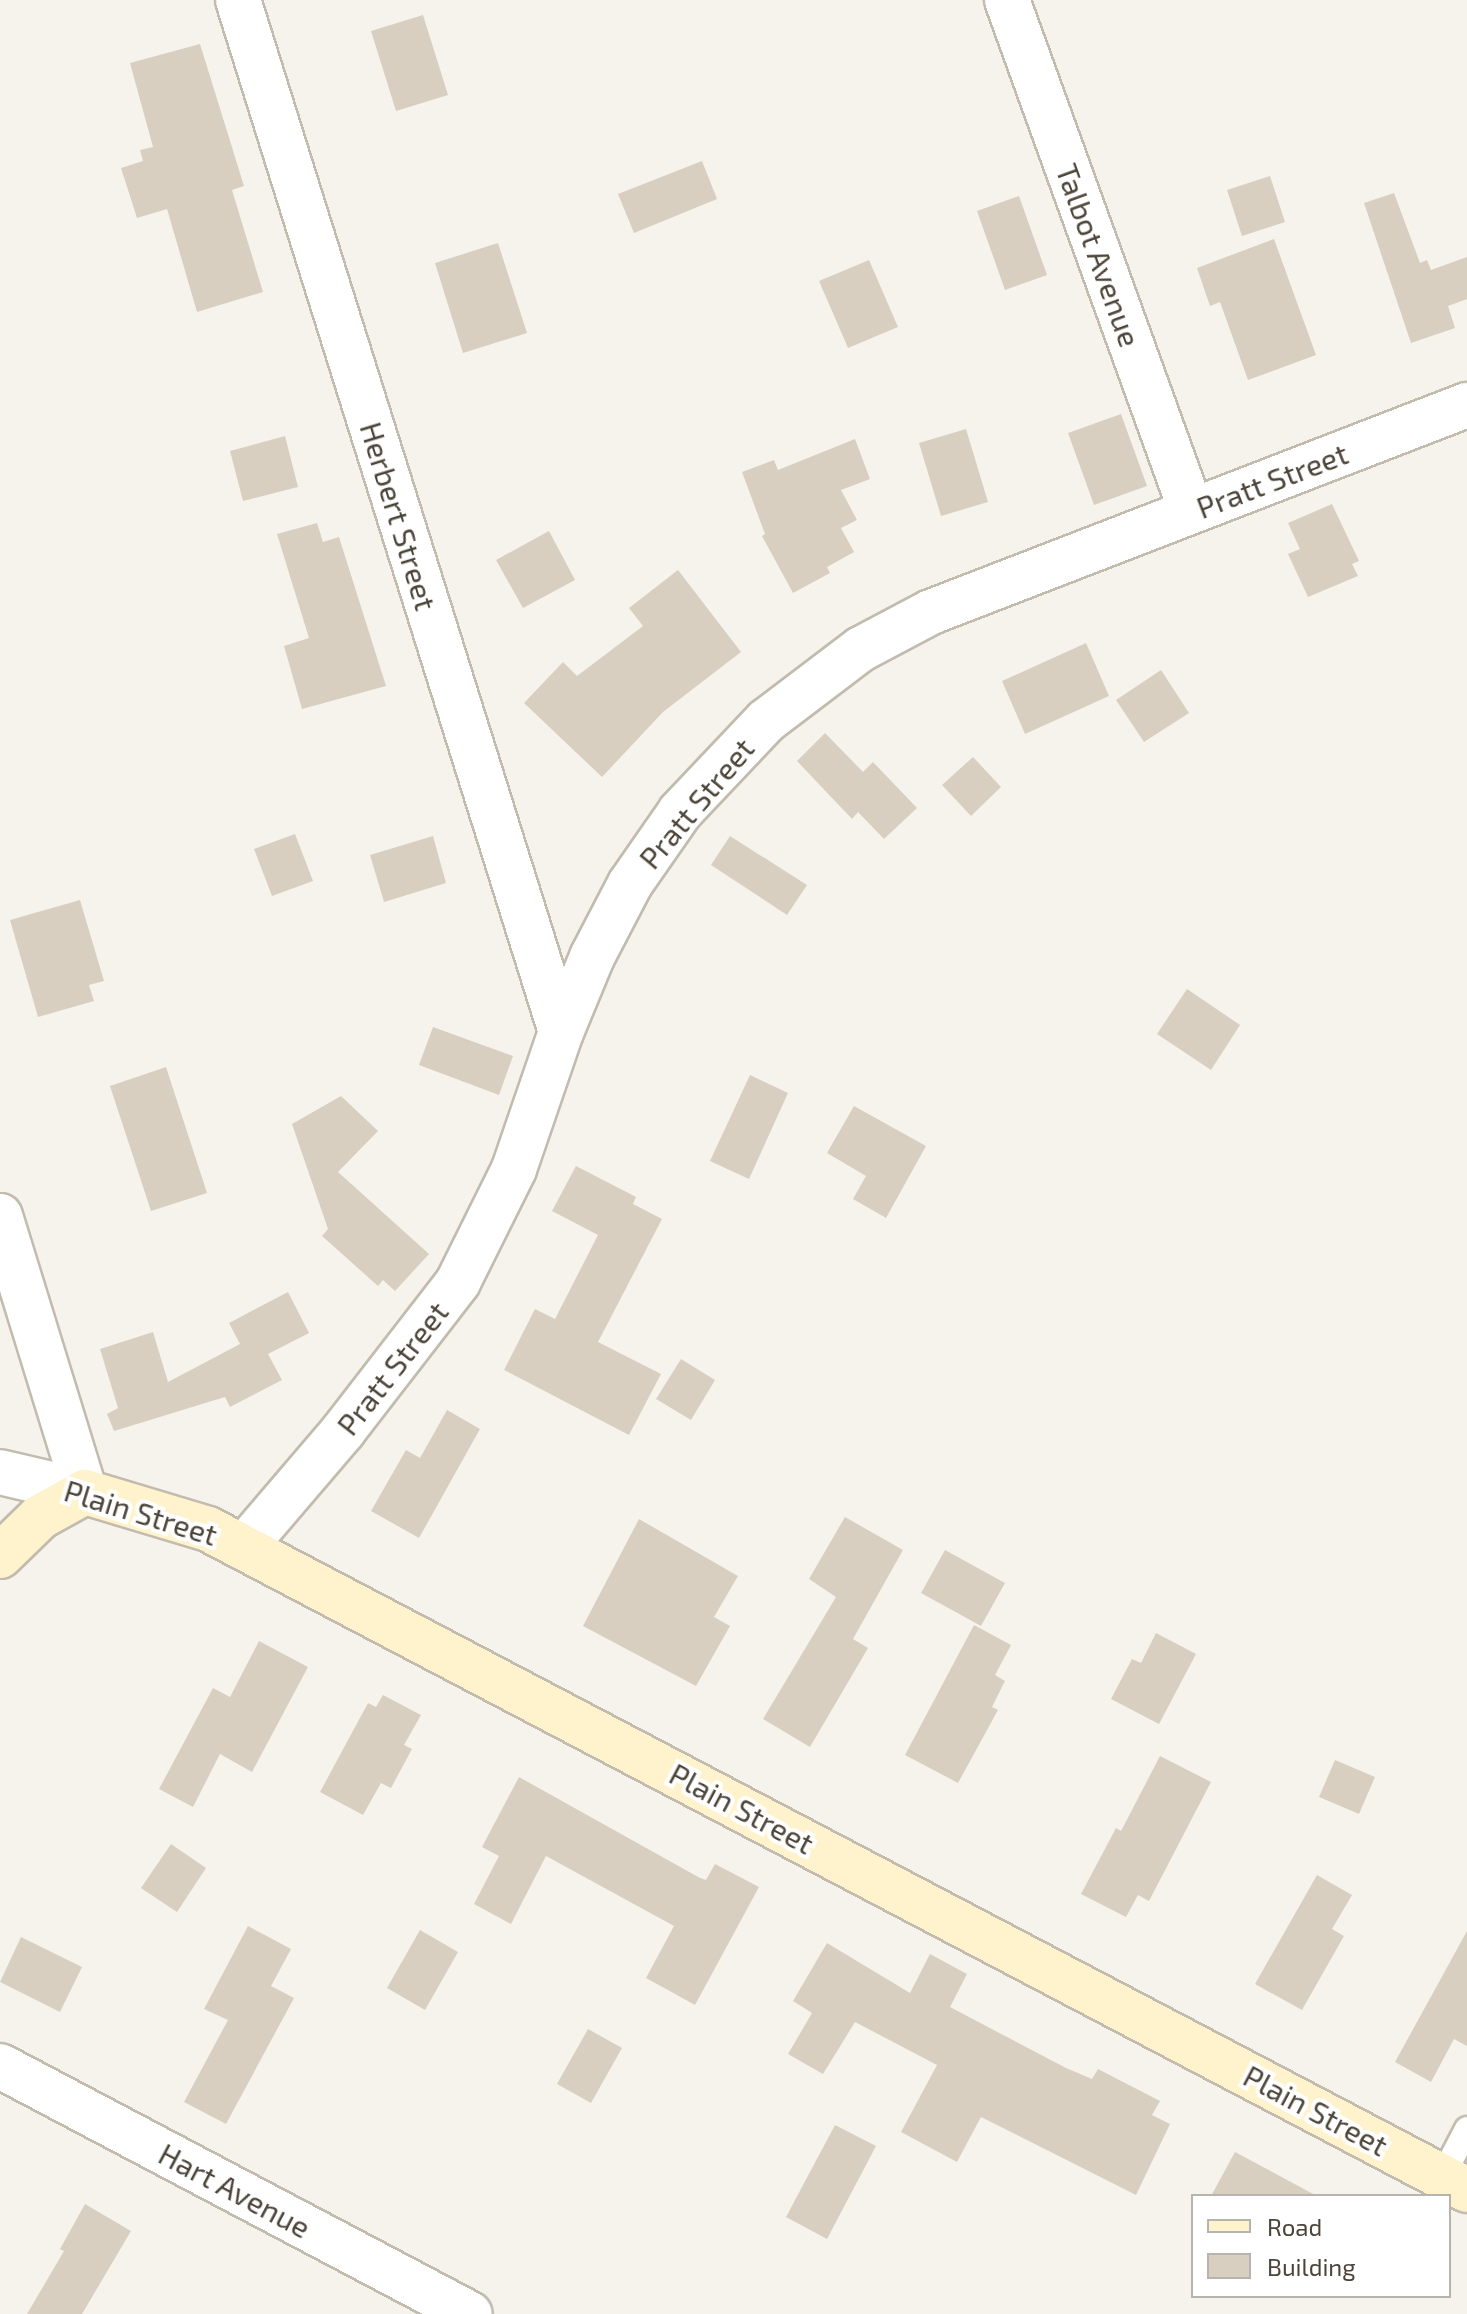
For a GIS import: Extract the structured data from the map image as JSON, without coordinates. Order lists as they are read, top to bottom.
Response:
{
  "streets": {
    "main road": ["Plain Street"],
    "street": [
      "Talbot Avenue",
      "Pratt Street",
      "Herbert Street",
      "Hart Avenue"
    ]
  },
  "crossings": [
    ["Talbot Avenue", "Pratt Street"],
    ["Pratt Street", "Herbert Street"],
    ["Pratt Street", "Plain Street"]
  ],
  "legend": ["Road", "Building"]
}
